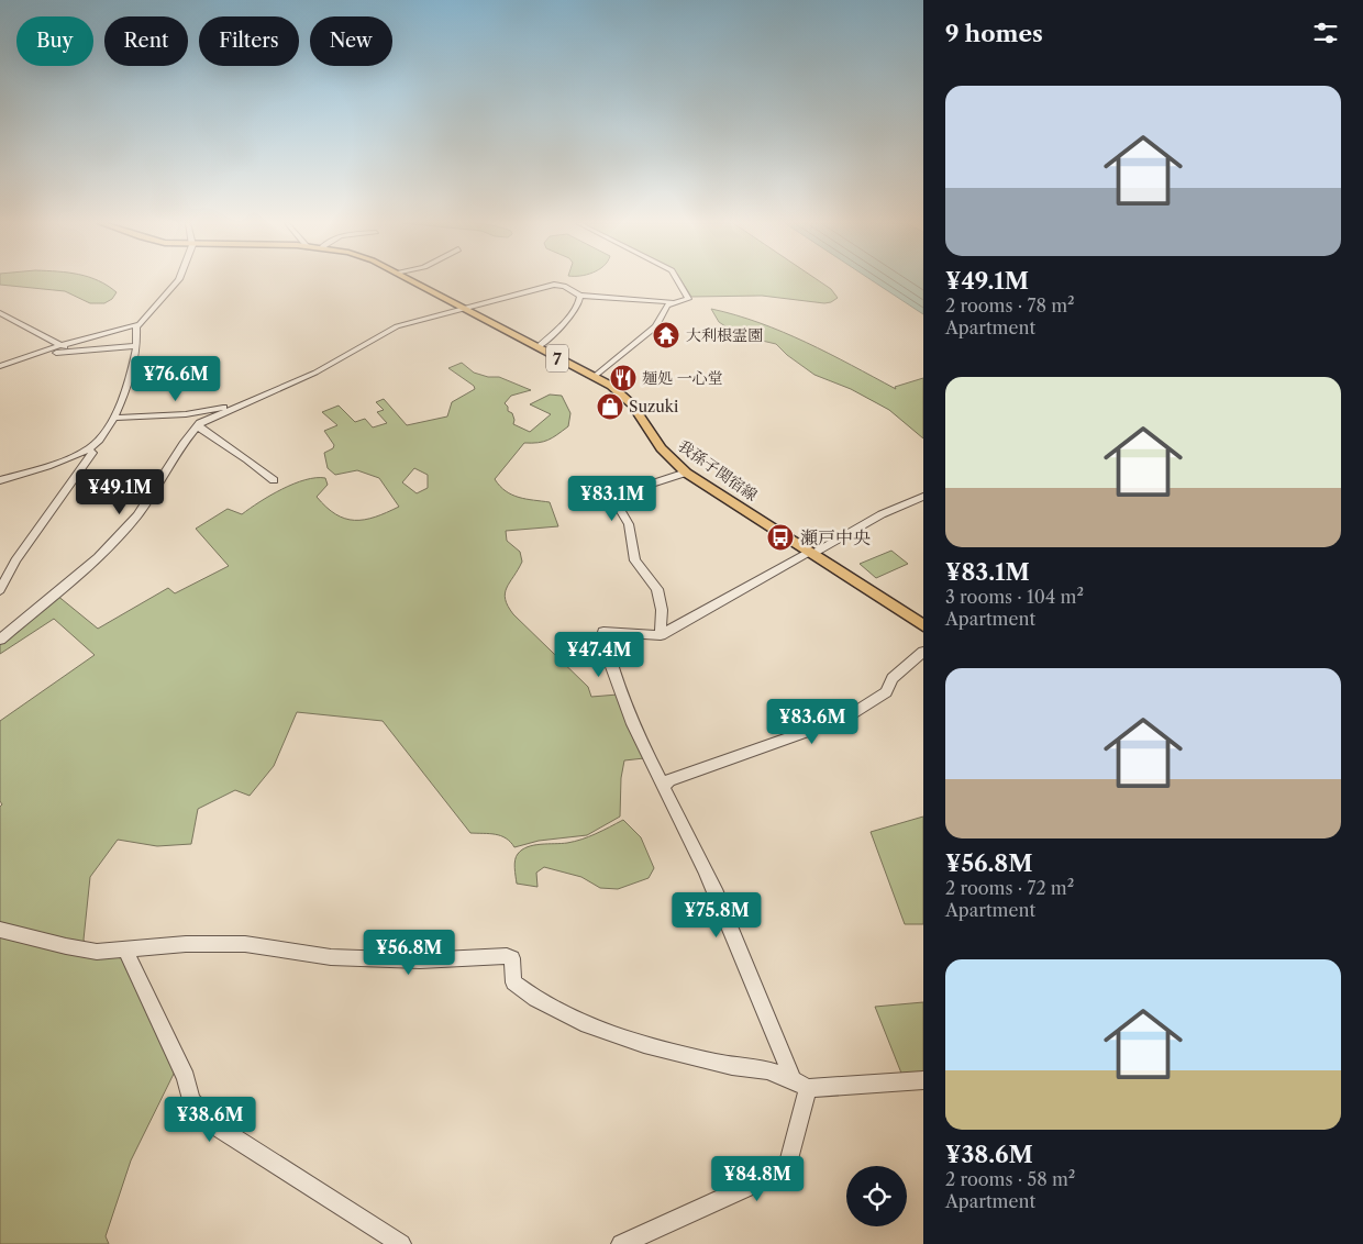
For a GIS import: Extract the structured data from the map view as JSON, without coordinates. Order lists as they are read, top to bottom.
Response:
{
  "streets": {
    "main road": ["7", "我孫子関宿線"]
  },
  "places": {
    "temple": ["大利根霊園"],
    "restaurant": ["麺処 一心堂"],
    "shop": ["Suzuki"],
    "bus stop": ["瀬戸中央"]
  },
  "page": {
    "heading": "9 homes",
    "chip": [
      "Buy",
      "Rent",
      "Filters",
      "New"
    ],
    "list": [
      {
        "name": "¥49.1M",
        "note": "2 rooms · 78 m² · Apartment"
      },
      {
        "name": "¥83.1M",
        "note": "3 rooms · 104 m² · Apartment"
      },
      {
        "name": "¥56.8M",
        "note": "2 rooms · 72 m² · Apartment"
      },
      {
        "name": "¥38.6M",
        "note": "2 rooms · 58 m² · Apartment"
      }
    ],
    "price": [
      "¥76.6M",
      "¥49.1M",
      "¥83.1M",
      "¥47.4M",
      "¥83.6M",
      "¥75.8M",
      "¥56.8M",
      "¥38.6M",
      "¥84.8M"
    ]
  }
}
